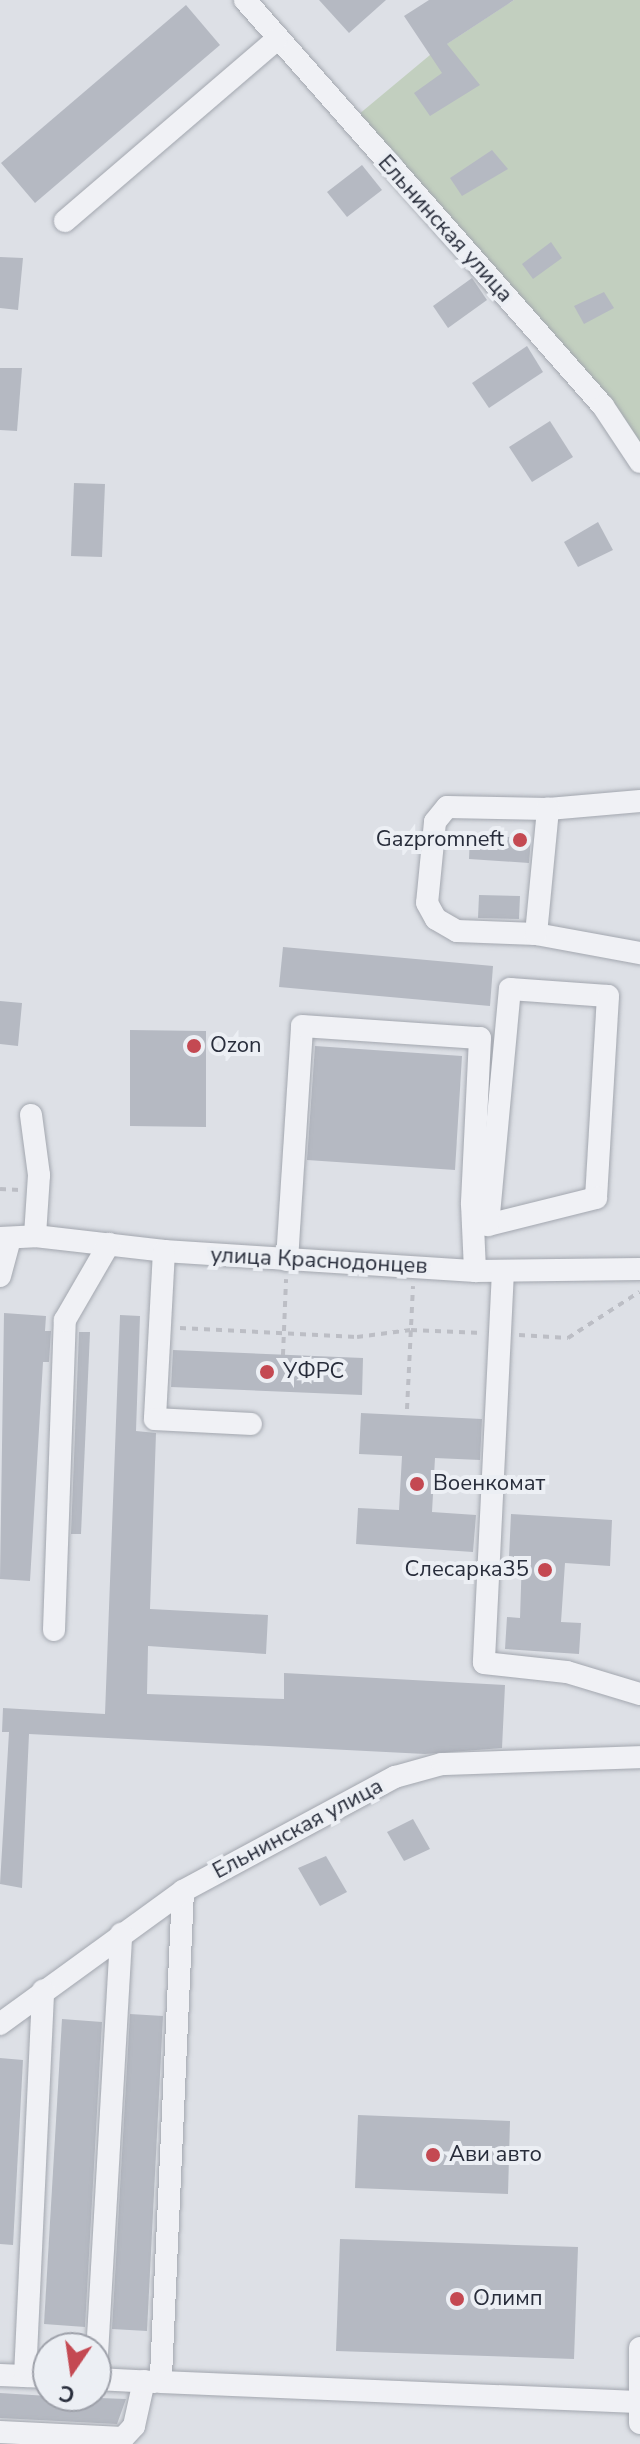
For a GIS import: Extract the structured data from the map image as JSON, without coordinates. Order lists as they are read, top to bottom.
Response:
{
  "streets": {
    "street": ["Ельнинская улица", "улица Краснодонцев"]
  },
  "places": [
    "Gazpromneft",
    "Ozon",
    "УФРС",
    "Военкомат",
    "Слесарка35",
    "Ави авто",
    "Олимп"
  ],
  "north": "bottom"
}
